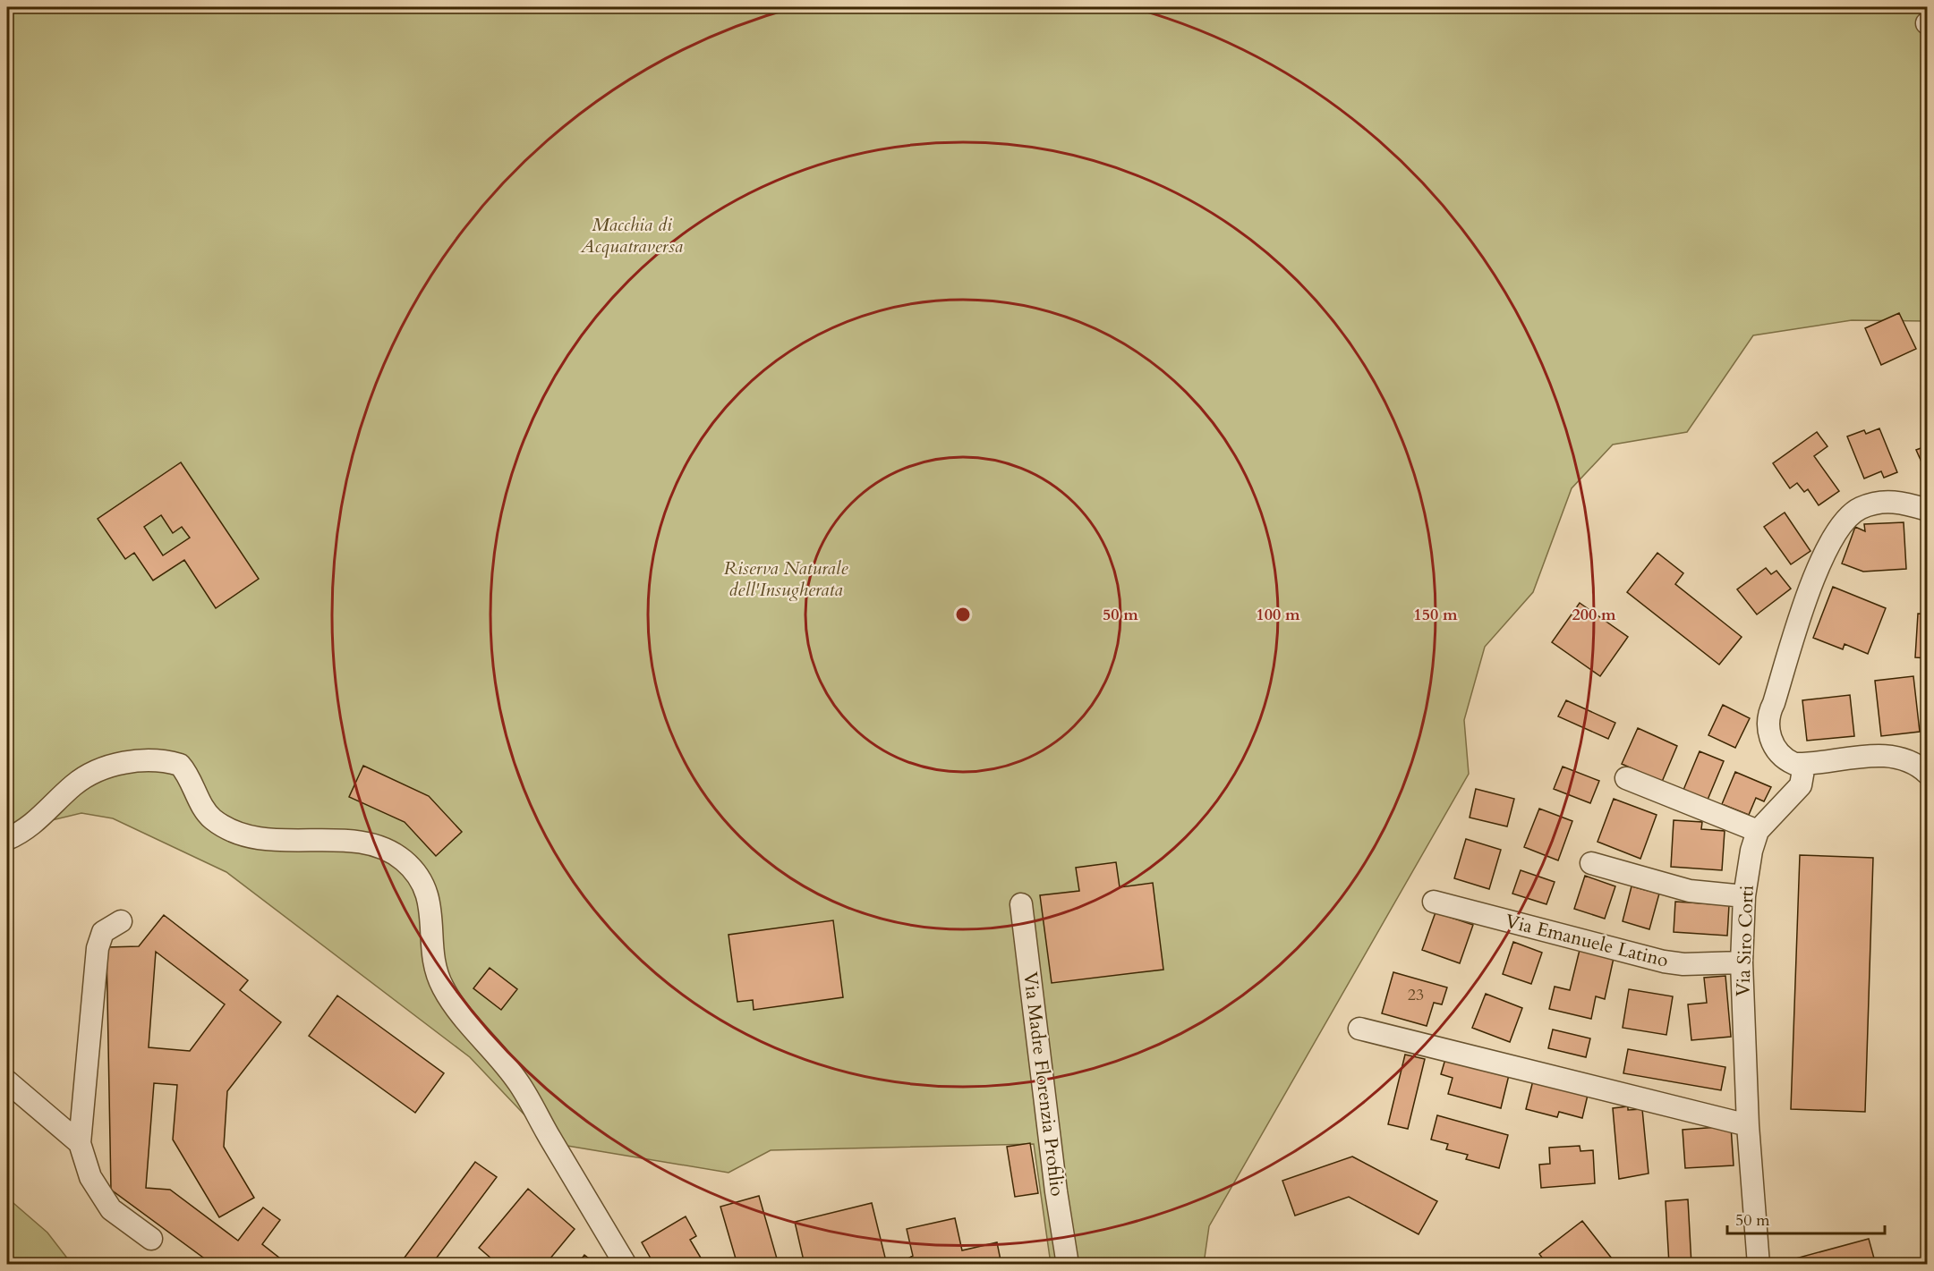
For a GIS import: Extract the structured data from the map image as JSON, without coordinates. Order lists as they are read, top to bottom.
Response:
{
  "streets": {
    "street": ["Via Emanuele Latino", "Via Siro Corti", "Via Madre Florenzia Profilio"]
  },
  "crossings": [
    ["Via Emanuele Latino", "Via Siro Corti"]
  ],
  "parks": ["Macchia di Acquatraversa", "Riserva Naturale dell'Insugherata"],
  "house_numbers": ["23"],
  "scale_bar": "50 m",
  "rings": [
    "50 m",
    "100 m",
    "150 m",
    "200 m"
  ]
}
